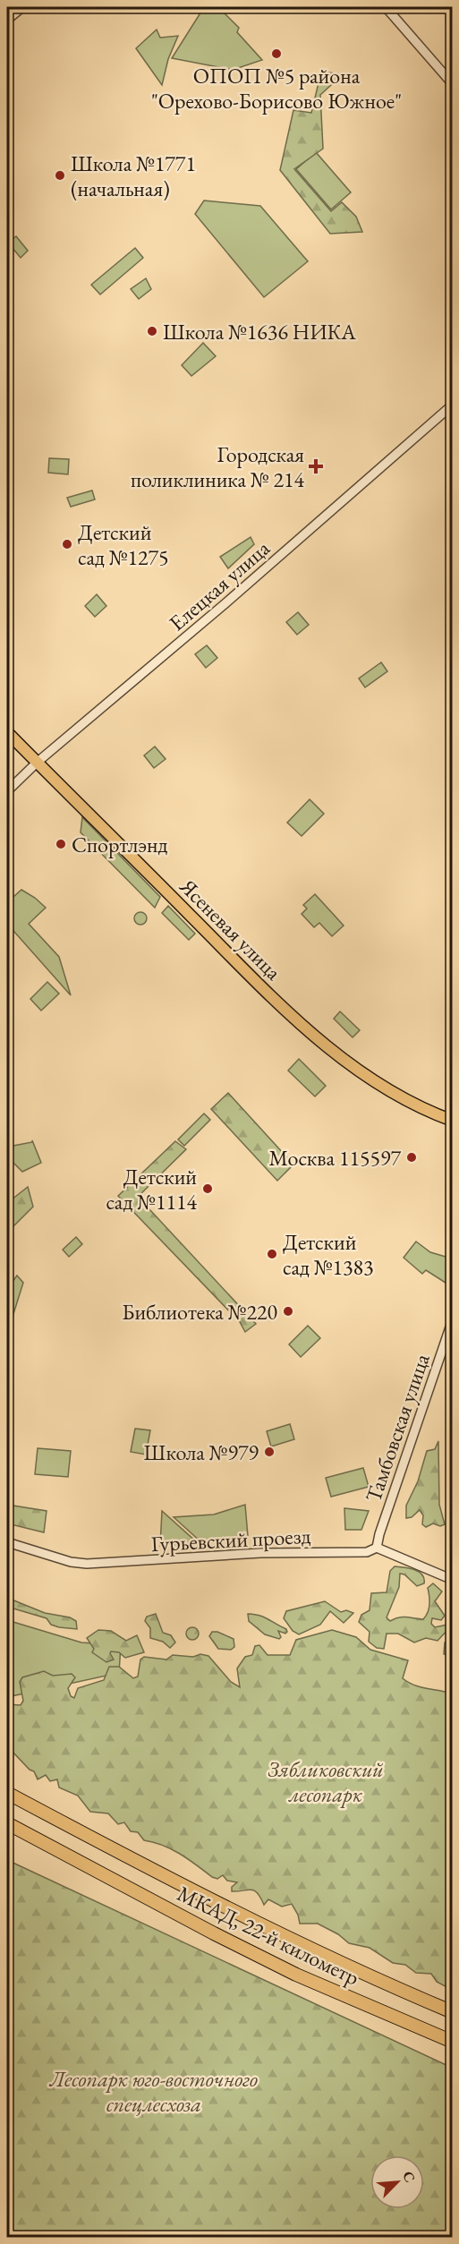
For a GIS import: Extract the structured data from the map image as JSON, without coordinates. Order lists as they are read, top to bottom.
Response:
{
  "streets": {
    "highway": ["МКАД, 22-й километр"],
    "main road": ["Ясеневая улица"],
    "street": ["Елецкая улица", "Тамбовская улица", "Гурьевский проезд"]
  },
  "crossings": [
    ["Елецкая улица", "Ясеневая улица"],
    ["Тамбовская улица", "Гурьевский проезд"]
  ],
  "parks": ["Зябликовский лесопарк", "Лесопарк юго-восточного спецлесхоза"],
  "places": {
    "other": [
      "ОПОП №5 района \"Орехово-Борисово Южное\"",
      "Школа №1771 (начальная)",
      "Школа №1636 НИКА",
      "Детский сад №1275",
      "Спортлэнд",
      "Москва 115597",
      "Детский сад №1114",
      "Детский сад №1383",
      "Библиотека №220",
      "Школа №979"
    ],
    "health": ["Городская поликлиника № 214"]
  },
  "north": "top right"
}
